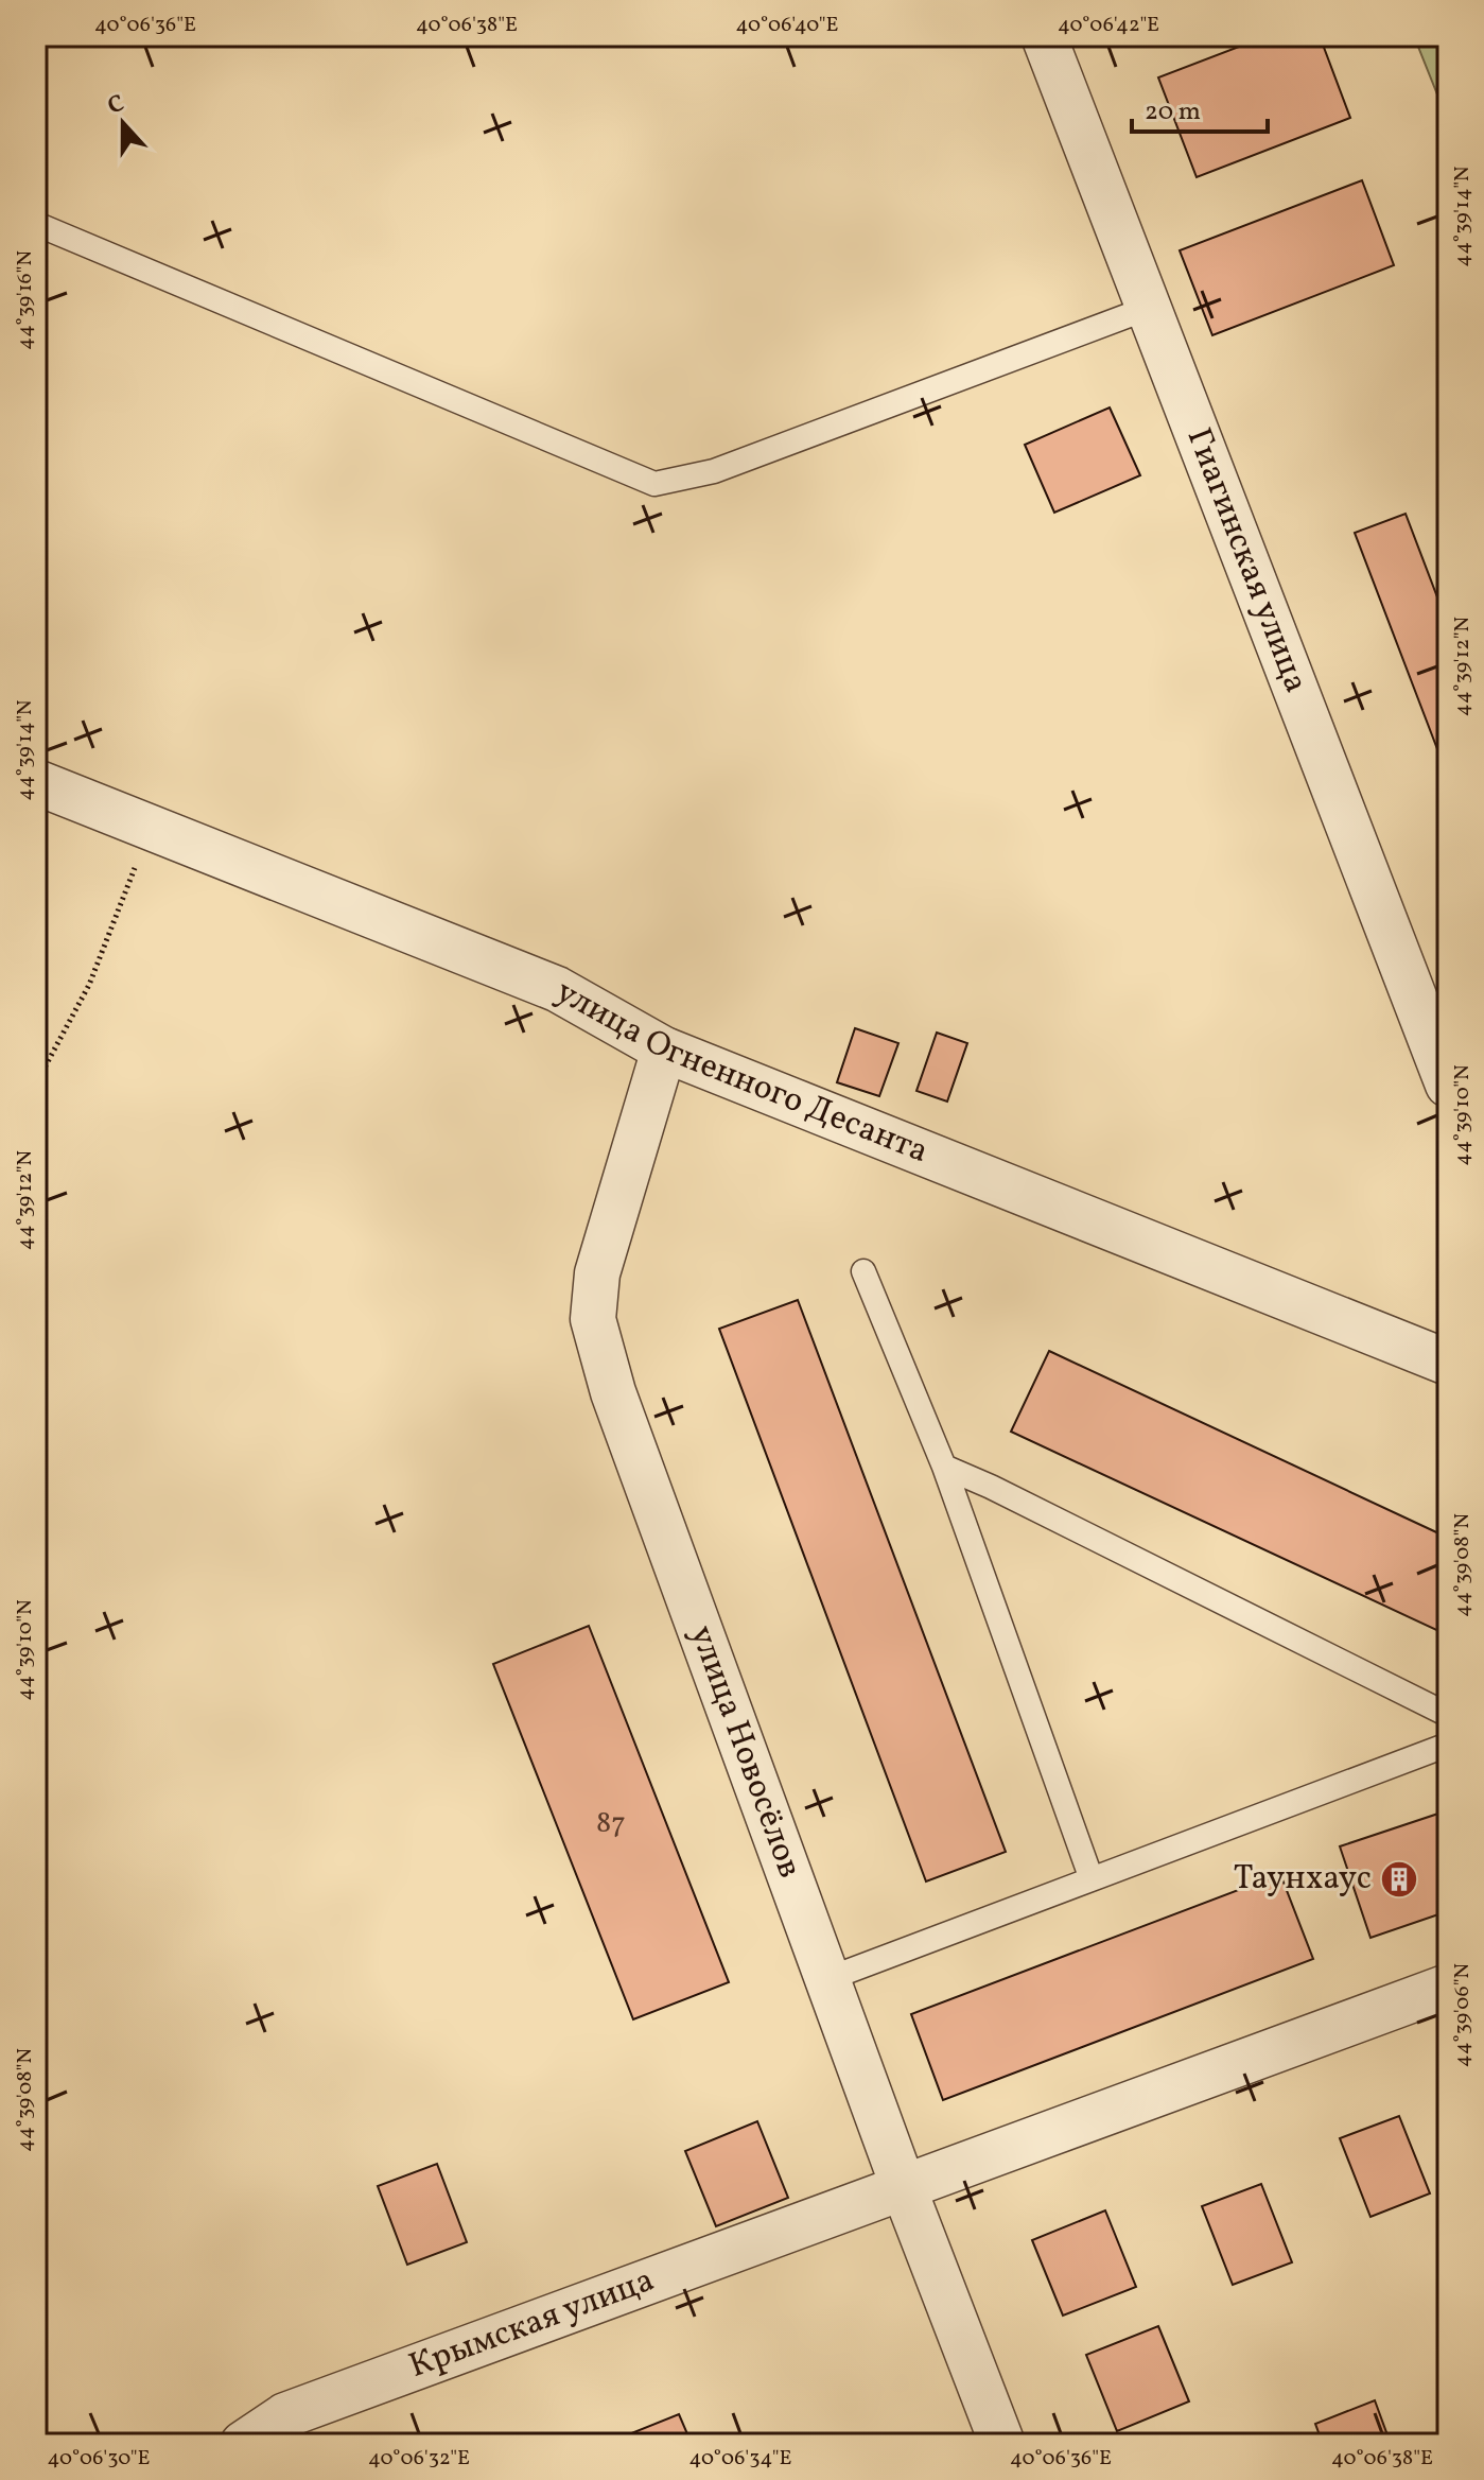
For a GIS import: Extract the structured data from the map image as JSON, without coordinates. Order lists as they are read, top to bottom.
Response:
{
  "streets": {
    "street": [
      "Гиагинская улица",
      "улица Огненного Десанта",
      "улица Новосёлов",
      "Крымская улица"
    ]
  },
  "crossings": [
    ["улица Огненного Десанта", "улица Новосёлов"],
    ["улица Новосёлов", "Крымская улица"]
  ],
  "places": {
    "building": ["Таунхаус"]
  },
  "house_numbers": ["87"],
  "scale_bar": "20 m",
  "north": "top",
  "coordinates": [
    "40°06'36\"E",
    "40°06'38\"E",
    "40°06'40\"E",
    "40°06'42\"E",
    "44°39'14\"N",
    "44°39'16\"N",
    "44°39'12\"N",
    "44°39'10\"N",
    "44°39'08\"N",
    "44°39'06\"N",
    "40°06'30\"E",
    "40°06'32\"E",
    "40°06'34\"E"
  ]
}
